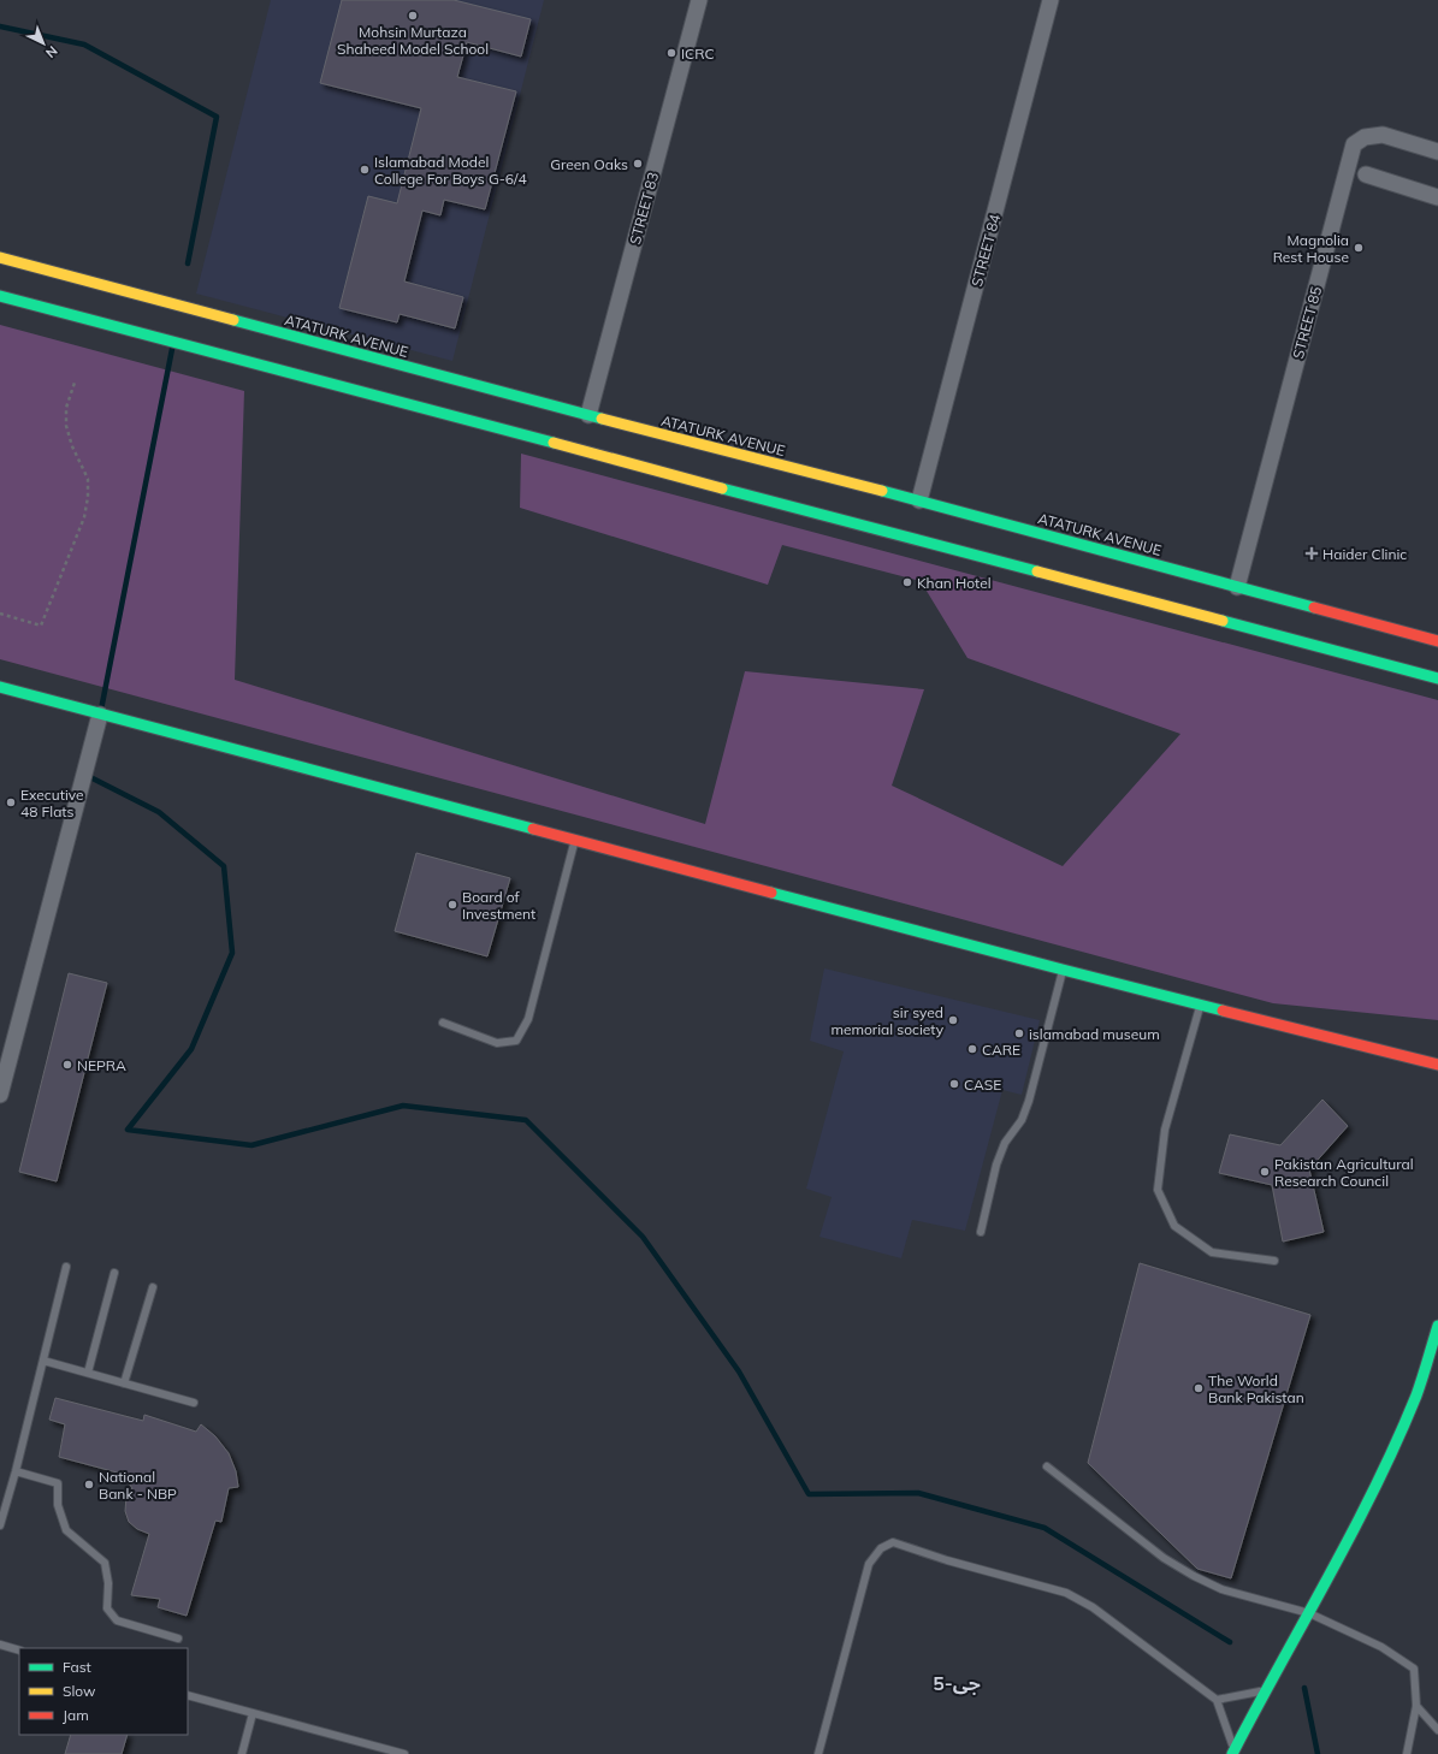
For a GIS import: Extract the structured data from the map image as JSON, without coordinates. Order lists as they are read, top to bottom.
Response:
{
  "streets": {
    "street": [
      "STREET 83",
      "STREET 84",
      "STREET 85",
      "ATATURK AVENUE"
    ]
  },
  "crossings": [
    ["STREET 83", "ATATURK AVENUE"],
    ["STREET 84", "ATATURK AVENUE"],
    ["STREET 85", "ATATURK AVENUE"]
  ],
  "districts": ["جی-5"],
  "places": {
    "other": [
      "Mohsin Murtaza Shaheed Model School",
      "ICRC",
      "Green Oaks",
      "Islamabad Model College For Boys G-6/4",
      "Magnolia Rest House",
      "Khan Hotel",
      "Executive 48 Flats",
      "Board of Investment",
      "sir syed memorial society",
      "islamabad museum",
      "CARE",
      "NEPRA",
      "CASE",
      "Pakistan Agricultural Research Council",
      "The World Bank Pakistan",
      "National Bank - NBP"
    ],
    "health": ["Haider Clinic"]
  },
  "legend": ["Fast", "Slow", "Jam"],
  "north": "bottom right"
}
